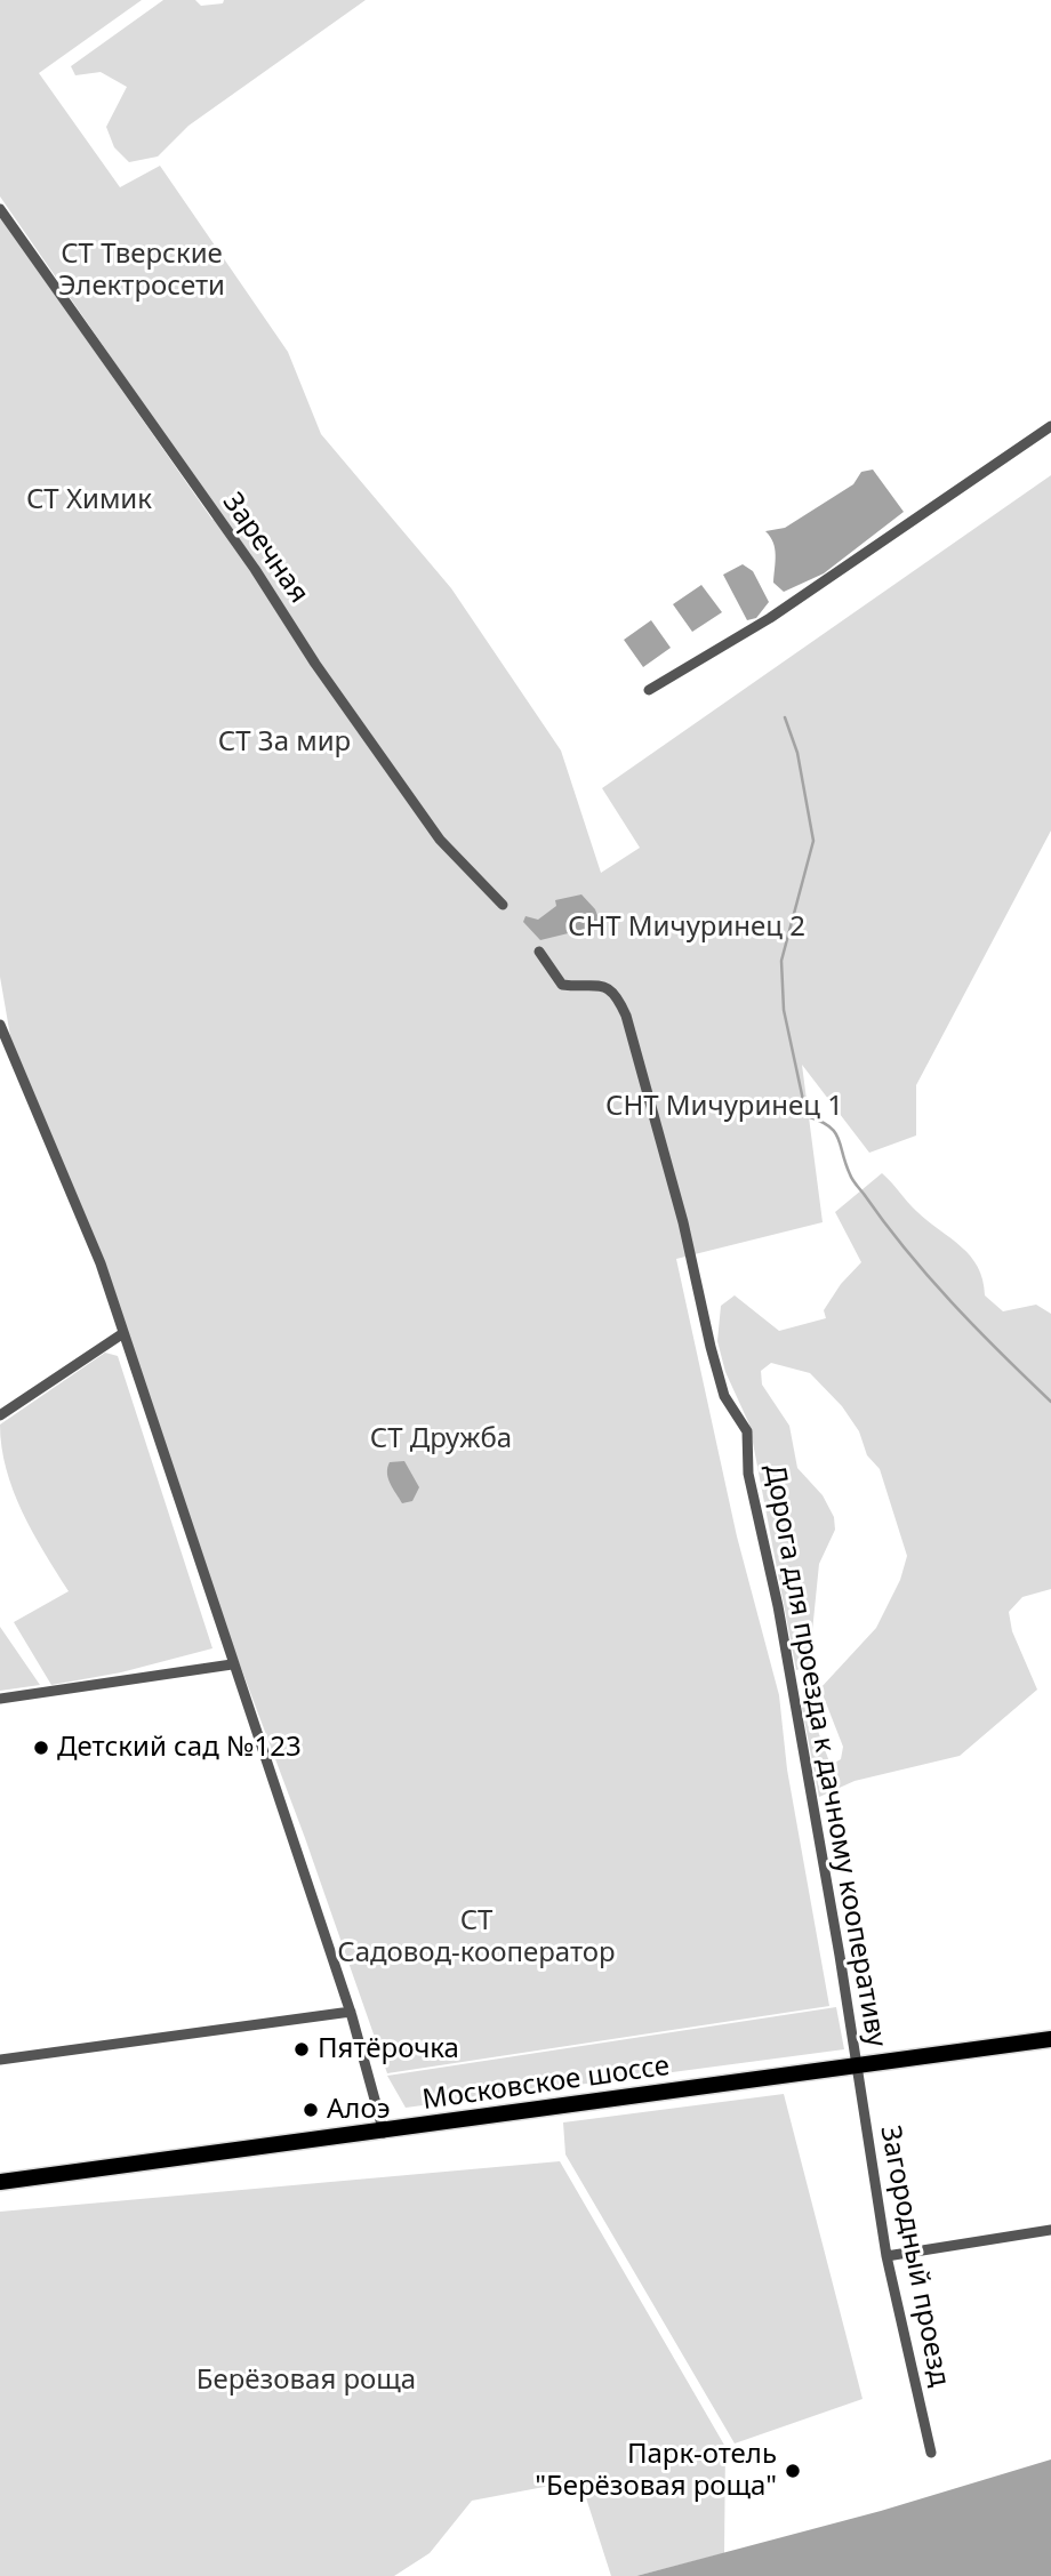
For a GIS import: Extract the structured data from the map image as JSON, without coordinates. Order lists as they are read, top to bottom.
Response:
{
  "streets": {
    "main road": ["Московское шоссе"],
    "street": ["Заречная", "Дорога для проезда к дачному кооперативу", "Загородный проезд"]
  },
  "crossings": [
    ["Дорога для проезда к дачному кооперативу", "Московское шоссе"],
    ["Дорога для проезда к дачному кооперативу", "Загородный проезд"],
    ["Московское шоссе", "Загородный проезд"]
  ],
  "parks": [
    "СТ Тверские Электросети",
    "СТ Химик",
    "СТ За мир",
    "СНТ Мичуринец 2",
    "СНТ Мичуринец 1",
    "СТ Дружба",
    "СТ Садовод-кооператор",
    "Берёзовая роща"
  ],
  "places": [
    "Детский сад №123",
    "Пятёрочка",
    "Алоэ",
    "Парк-отель \"Берёзовая роща\""
  ]
}
